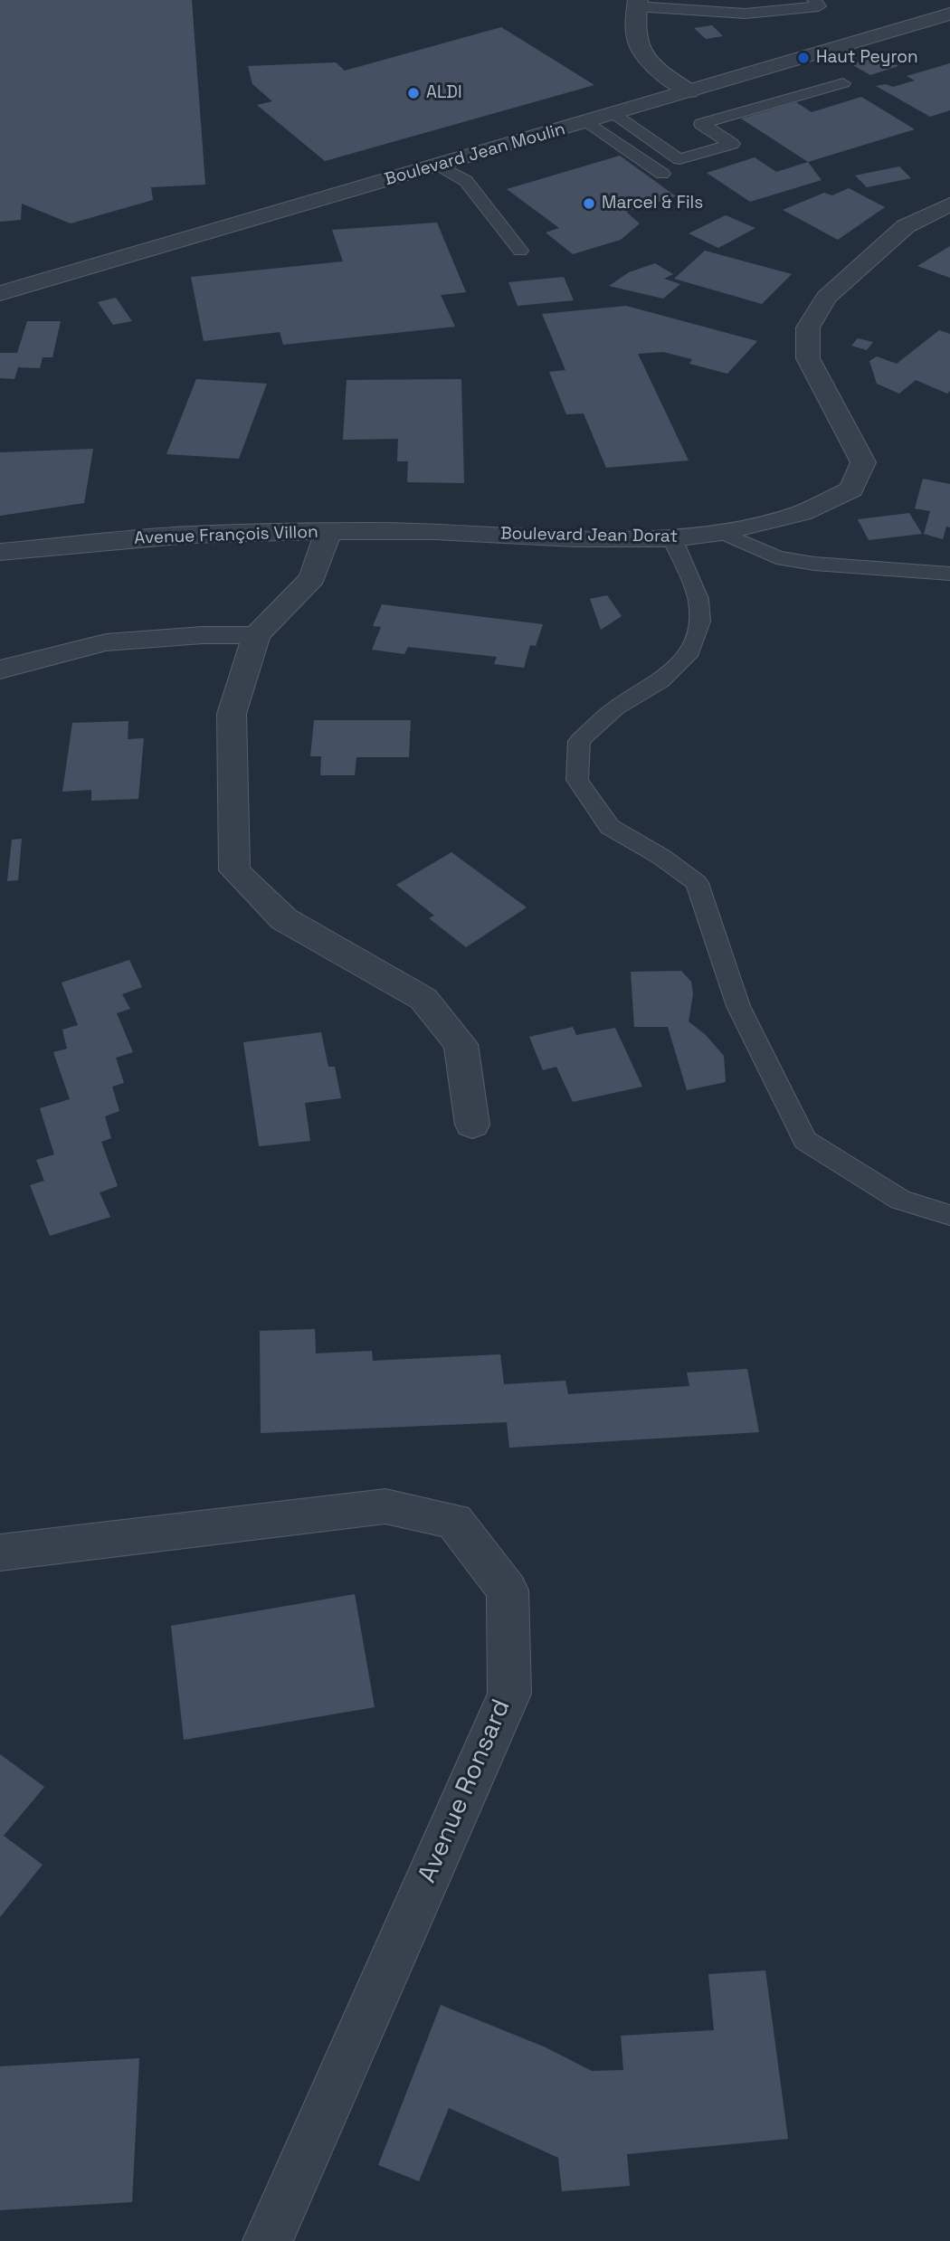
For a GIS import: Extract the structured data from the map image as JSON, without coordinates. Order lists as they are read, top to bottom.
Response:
{
  "streets": {
    "street": [
      "Boulevard Jean Moulin",
      "Avenue François Villon",
      "Boulevard Jean Dorat",
      "Avenue Ronsard"
    ]
  },
  "crossings": [
    ["Avenue François Villon", "Boulevard Jean Dorat"]
  ],
  "places": ["Haut Peyron", "ALDI", "Marcel & Fils"]
}
